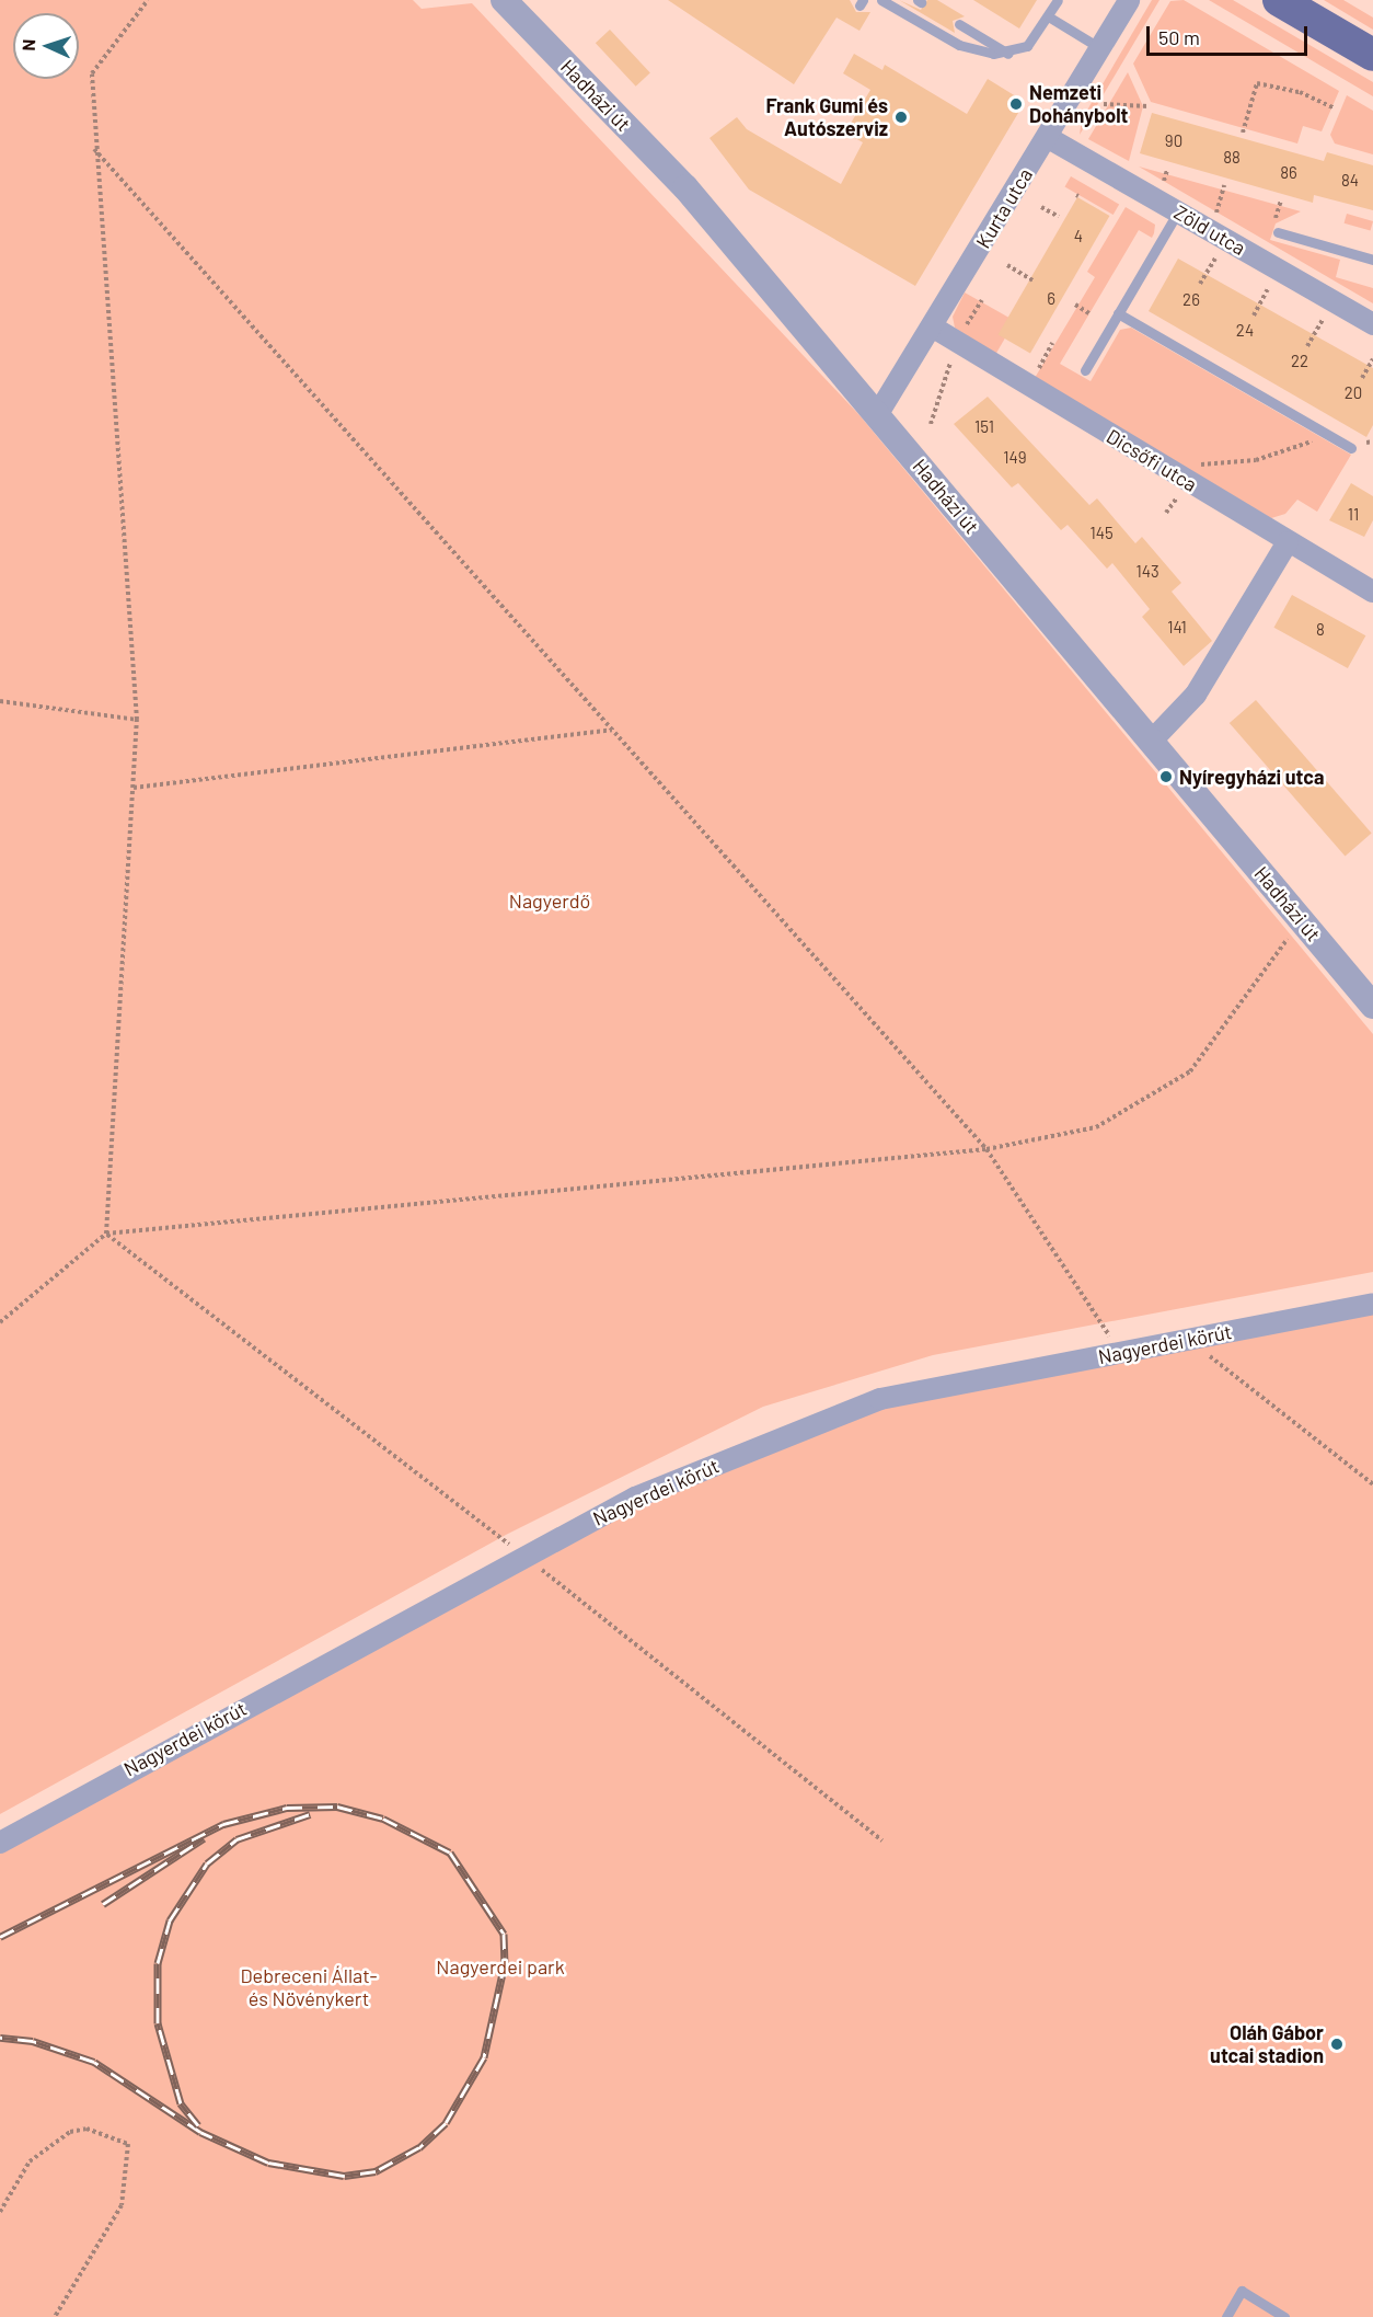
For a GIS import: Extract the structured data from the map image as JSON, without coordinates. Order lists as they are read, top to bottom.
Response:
{
  "streets": {
    "street": [
      "Hadházi út",
      "Kurta utca",
      "Zöld utca",
      "Dicsőfi utca",
      "Nagyerdei körút"
    ]
  },
  "crossings": [
    ["Hadházi út", "Kurta utca"],
    ["Kurta utca", "Zöld utca"],
    ["Kurta utca", "Dicsőfi utca"]
  ],
  "parks": ["Nagyerdő", "Nagyerdei park", "Debreceni Állat- és Növénykert"],
  "places": [
    "Nemzeti Dohánybolt",
    "Frank Gumi és Autószerviz",
    "Nyíregyházi utca",
    "Oláh Gábor utcai stadion"
  ],
  "house_numbers": [
    "90",
    "88",
    "86",
    "84",
    "4",
    "6",
    "26",
    "24",
    "22",
    "20",
    "151",
    "149",
    "11",
    "145",
    "143",
    "141",
    "8"
  ],
  "scale_bar": "50 m",
  "north": "left"
}
